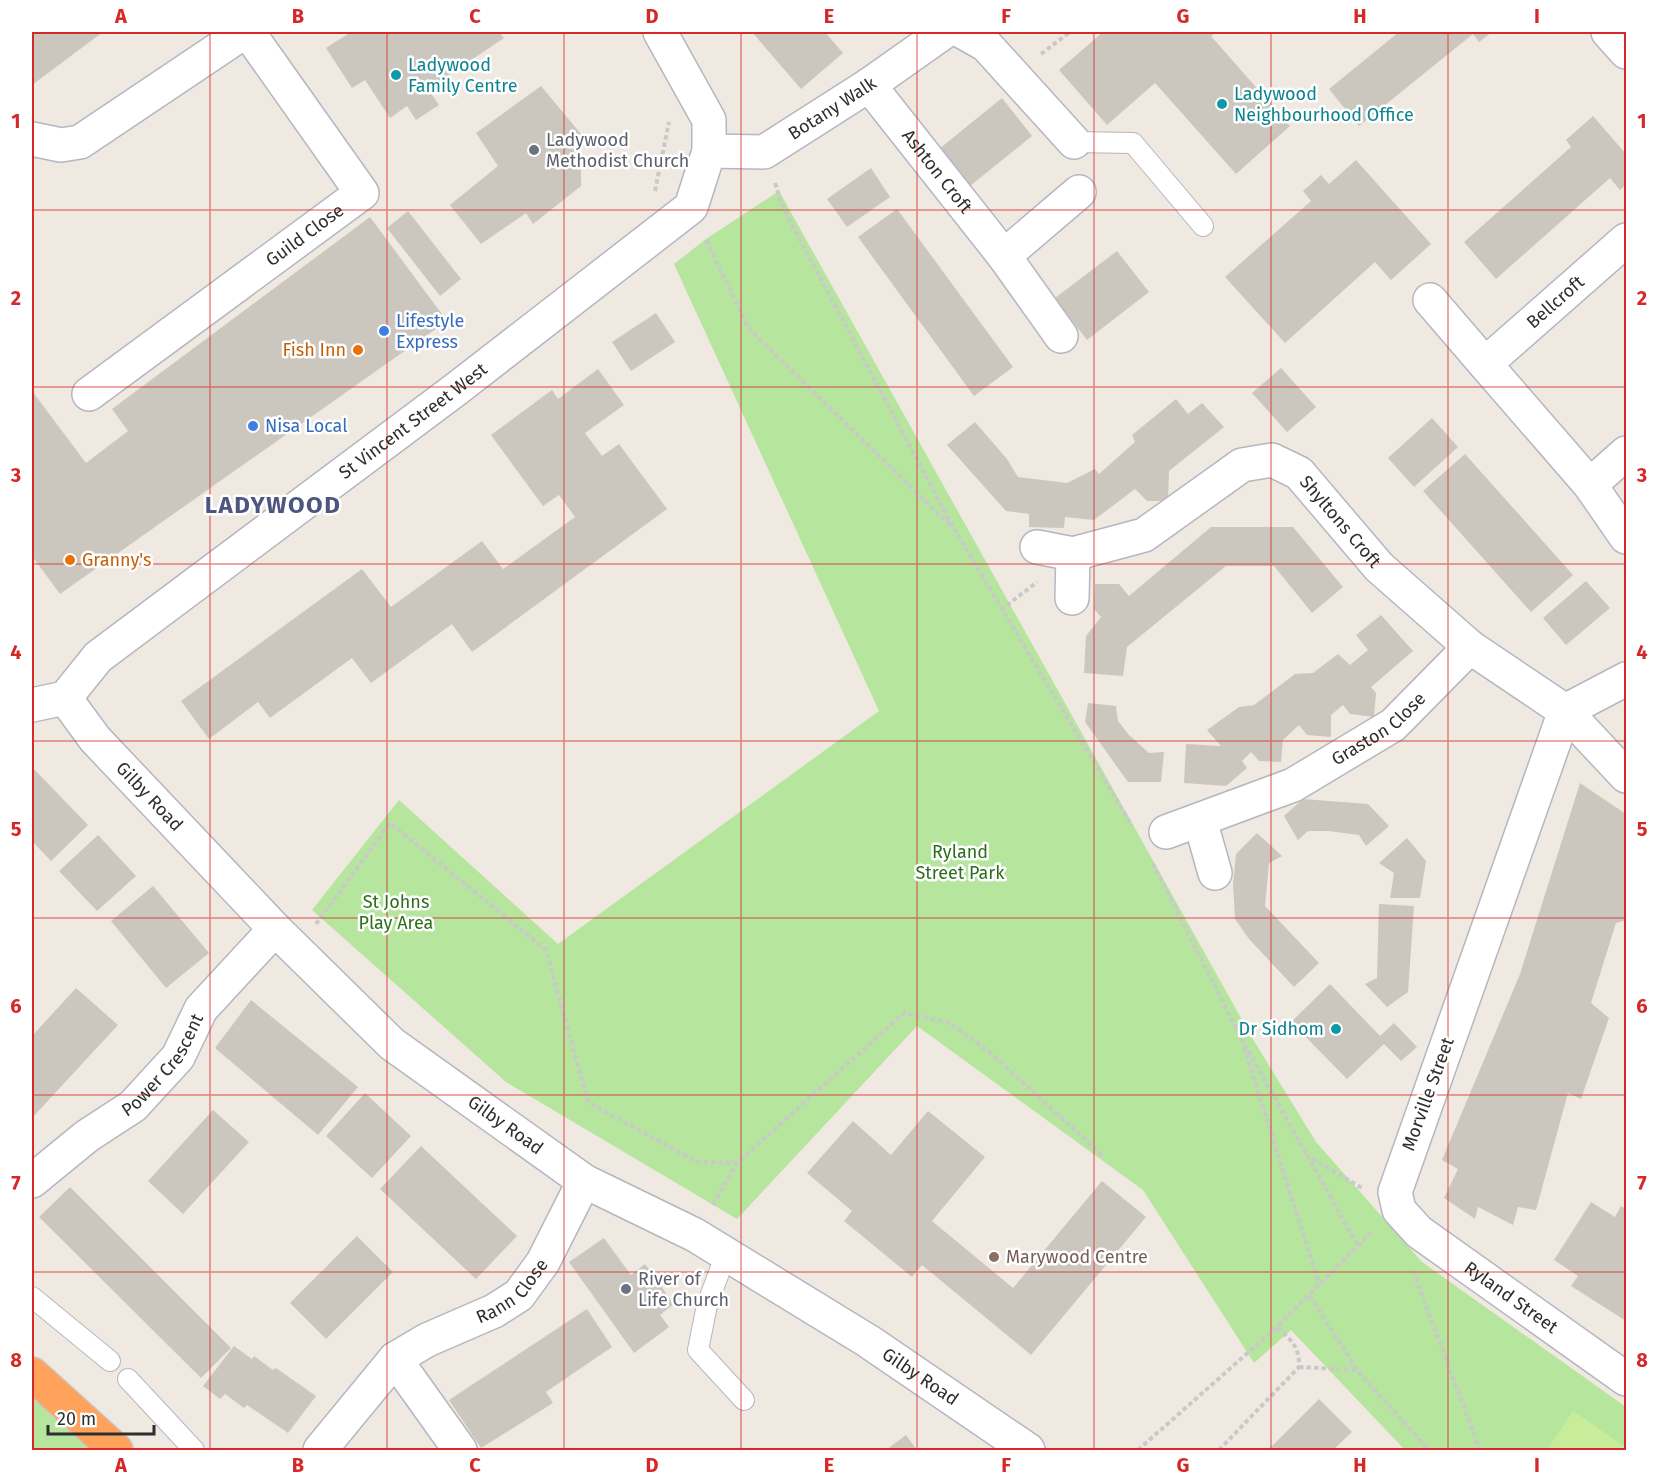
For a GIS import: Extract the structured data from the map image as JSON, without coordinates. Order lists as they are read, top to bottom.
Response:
{
  "streets": {
    "street": [
      "Botany Walk",
      "Ashton Croft",
      "Guild Close",
      "Bellcroft",
      "St Vincent Street West",
      "Shyltons Croft",
      "Graston Close",
      "Gilby Road",
      "Power Crescent",
      "Morville Street",
      "Rann Close",
      "Ryland Street"
    ]
  },
  "crossings": [
    ["Botany Walk", "Ashton Croft"],
    ["St Vincent Street West", "Gilby Road"],
    ["Shyltons Croft", "Graston Close"],
    ["Gilby Road", "Power Crescent"],
    ["Gilby Road", "Rann Close"],
    ["Morville Street", "Ryland Street"]
  ],
  "districts": ["LADYWOOD"],
  "parks": ["Ryland Street Park", "St Johns Play Area"],
  "places": [
    "Ladywood Family Centre",
    "Ladywood Neighbourhood Office",
    "Ladywood Methodist Church",
    "Lifestyle Express",
    "Fish Inn",
    "Nisa Local",
    "Granny's",
    "Dr Sidhom",
    "Marywood Centre",
    "River of Life Church"
  ],
  "scale_bar": "20 m",
  "grid": {
    "columns": [
      "A",
      "B",
      "C",
      "D",
      "E",
      "F",
      "G",
      "H",
      "I"
    ],
    "rows": [
      "1",
      "2",
      "3",
      "4",
      "5",
      "6",
      "7",
      "8"
    ]
  }
}
